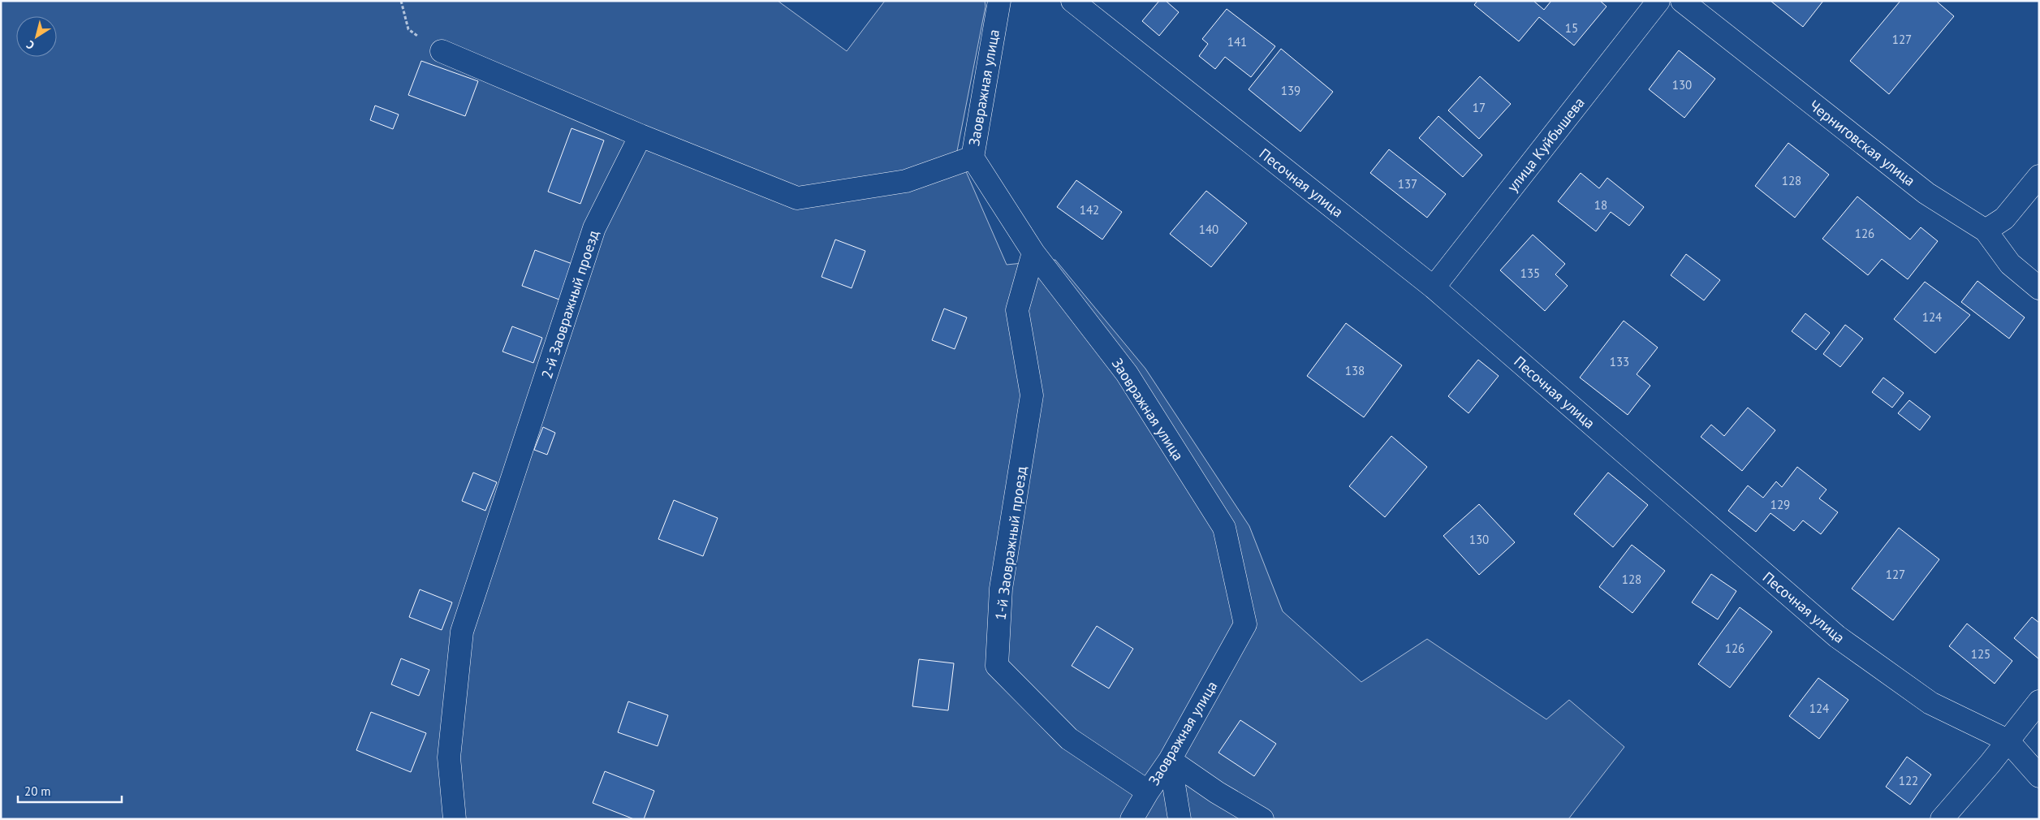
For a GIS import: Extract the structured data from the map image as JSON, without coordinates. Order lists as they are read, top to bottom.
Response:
{
  "streets": {
    "street": [
      "Заовражная улица",
      "Черниговская улица",
      "улица Куйбышева",
      "Песочная улица",
      "2-й Заовражный проезд",
      "1-й Заовражный проезд"
    ]
  },
  "crossings": [
    ["Заовражная улица", "1-й Заовражный проезд"],
    ["улица Куйбышева", "Песочная улица"]
  ],
  "house_numbers": [
    "15",
    "127",
    "141",
    "130",
    "139",
    "17",
    "128",
    "137",
    "18",
    "142",
    "140",
    "126",
    "135",
    "124",
    "133",
    "138",
    "129",
    "130",
    "127",
    "128",
    "126",
    "125",
    "124",
    "122"
  ],
  "scale_bar": "20 m",
  "north": "bottom left"
}
